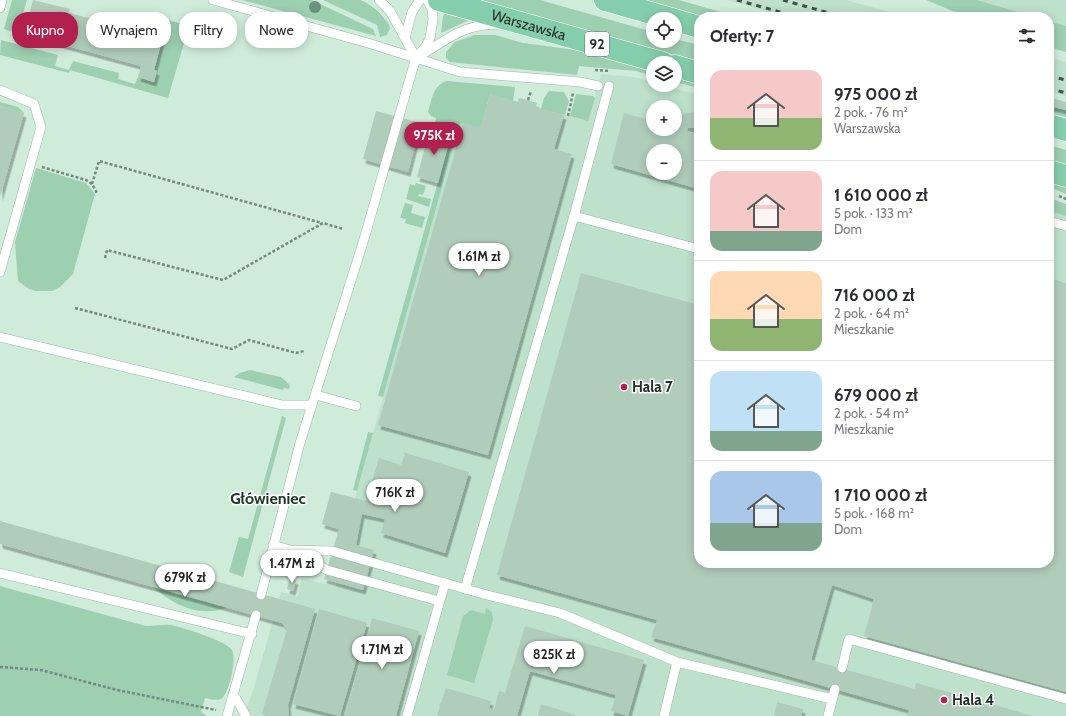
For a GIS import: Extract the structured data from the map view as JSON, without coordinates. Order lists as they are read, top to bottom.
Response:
{
  "streets": {
    "main road": ["Warszawska", "92"]
  },
  "districts": ["Główieniec"],
  "places": ["Hala 7", "Hala 4"],
  "page": {
    "map_buttons": ["+", "−"],
    "chip": [
      "Kupno",
      "Wynajem",
      "Filtry",
      "Nowe"
    ],
    "heading": "Oferty: 7",
    "list": [
      {
        "name": "975 000 zł",
        "note": "2 pok. · 76 m² · Warszawska"
      },
      {
        "name": "1 610 000 zł",
        "note": "5 pok. · 133 m² · Dom"
      },
      {
        "name": "716 000 zł",
        "note": "2 pok. · 64 m² · Mieszkanie"
      },
      {
        "name": "679 000 zł",
        "note": "2 pok. · 54 m² · Mieszkanie"
      },
      {
        "name": "1 710 000 zł",
        "note": "5 pok. · 168 m² · Dom"
      }
    ],
    "price": [
      "975K zł",
      "1.61M zł",
      "716K zł",
      "1.47M zł",
      "679K zł",
      "1.71M zł",
      "825K zł"
    ]
  }
}
